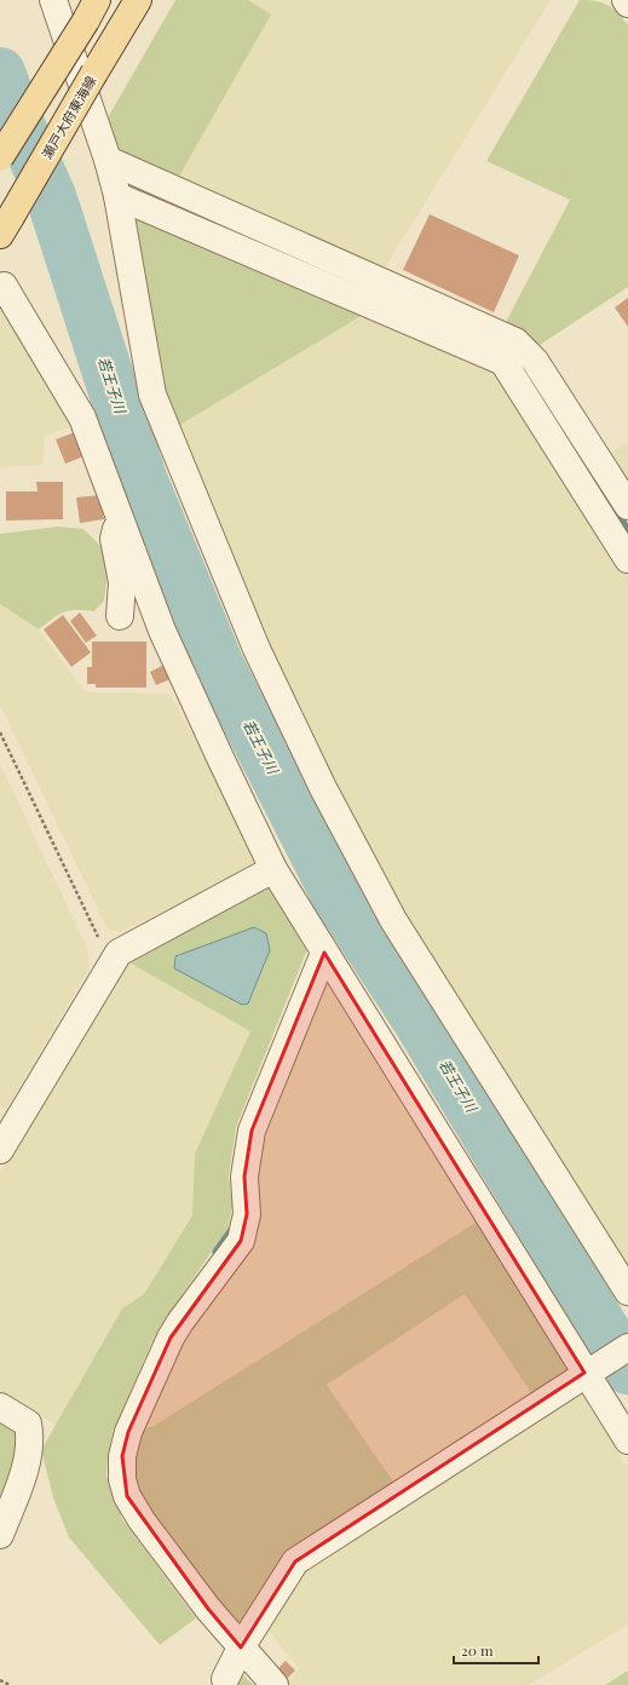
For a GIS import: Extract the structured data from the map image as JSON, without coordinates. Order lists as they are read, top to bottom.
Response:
{
  "streets": {
    "main road": ["瀬戸大府東海線"]
  },
  "water": ["若王子川"],
  "scale_bar": "20 m"
}
